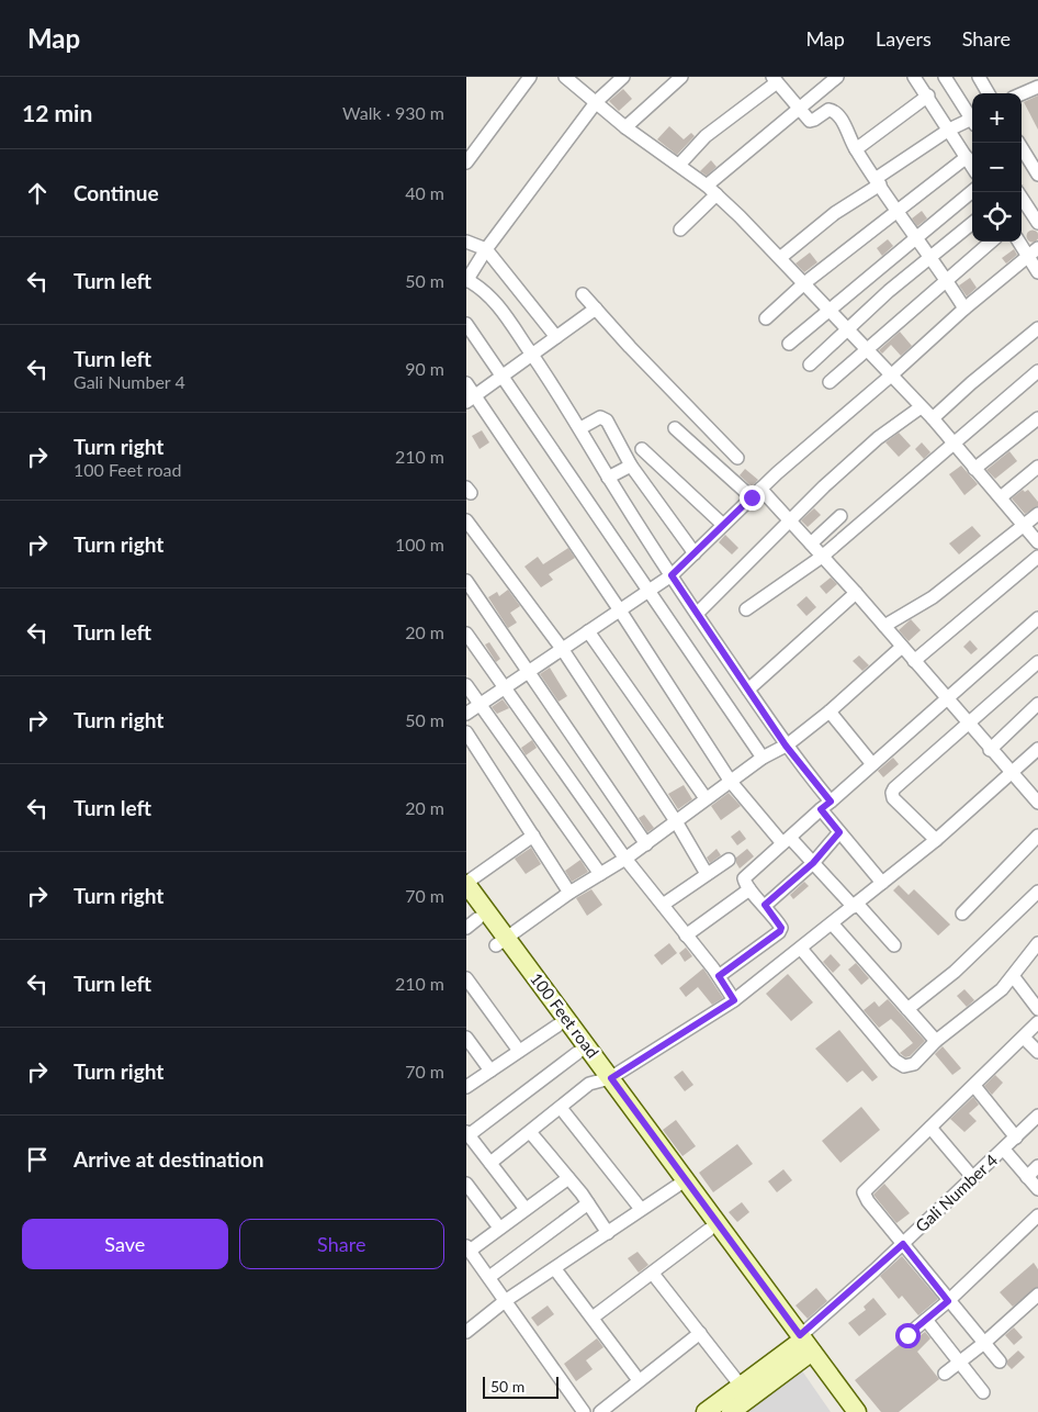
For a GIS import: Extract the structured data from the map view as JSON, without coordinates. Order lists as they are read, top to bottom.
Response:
{
  "streets": {
    "street": ["100 Feet road", "Gali Number 4"]
  },
  "crossings": [
    ["100 Feet road", "Gali Number 4"]
  ],
  "scale_bar": "50 m",
  "page": {
    "header": "Map",
    "nav": ["Map", "Layers", "Share"],
    "heading": ["12 min", "Walk · 930 m"],
    "map_buttons": ["+", "−"],
    "list": [
      ["Continue", "40 m"],
      ["Turn left", "50 m"],
      ["Turn left", "Gali Number 4", "90 m"],
      ["Turn right", "100 Feet road", "210 m"],
      ["Turn right", "100 m"],
      ["Turn left", "20 m"],
      ["Turn right", "50 m"],
      ["Turn left", "20 m"],
      ["Turn right", "70 m"],
      ["Turn left", "210 m"],
      ["Turn right", "70 m"],
      "Arrive at destination"
    ],
    "buttons": ["Save", "Share"],
    "scale": "50 m"
  }
}
